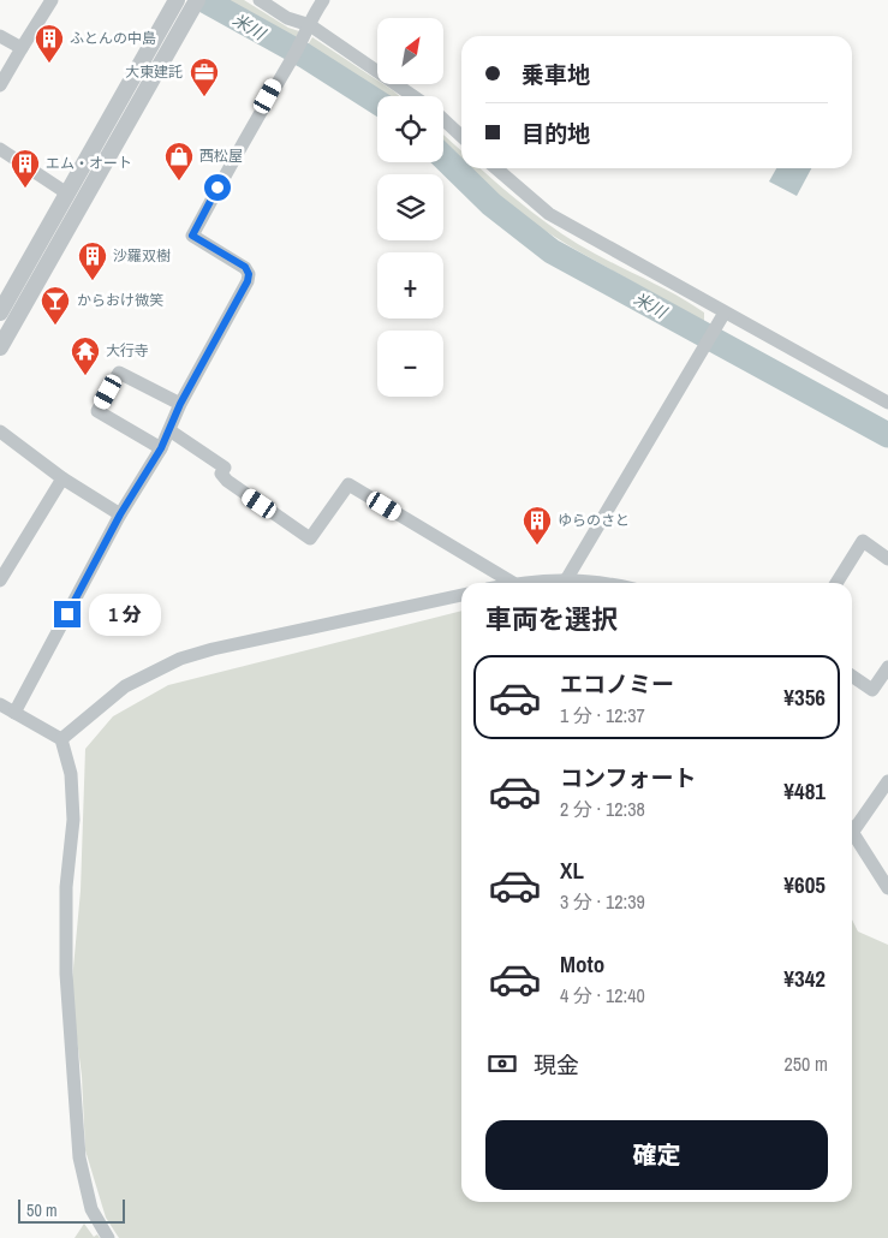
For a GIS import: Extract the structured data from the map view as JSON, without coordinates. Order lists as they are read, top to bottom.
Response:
{
  "water": ["米川"],
  "places": {
    "building": [
      "ふとんの中島",
      "エム・オート",
      "沙羅双樹",
      "ゆらのさと"
    ],
    "office": ["大東建託"],
    "shop": ["西松屋"],
    "bar": ["からおけ微笑"],
    "temple": ["大行寺"]
  },
  "scale_bar": "50 m",
  "north": "top right",
  "page": {
    "map_buttons": ["+", "−"],
    "banner": ["乗車地", "目的地"],
    "heading": "車両を選択",
    "bubble": "1 分",
    "list": [
      {
        "name": "エコノミー",
        "note": "1 分 · 12:37",
        "value": "¥356"
      },
      {
        "name": "コンフォート",
        "note": "2 分 · 12:38",
        "value": "¥481"
      },
      {
        "name": "XL",
        "note": "3 分 · 12:39",
        "value": "¥605"
      },
      {
        "name": "Moto",
        "note": "4 分 · 12:40",
        "value": "¥342"
      }
    ],
    "pay": ["現金", "250 m"],
    "buttons": "確定",
    "scale": "50 m"
  }
}
